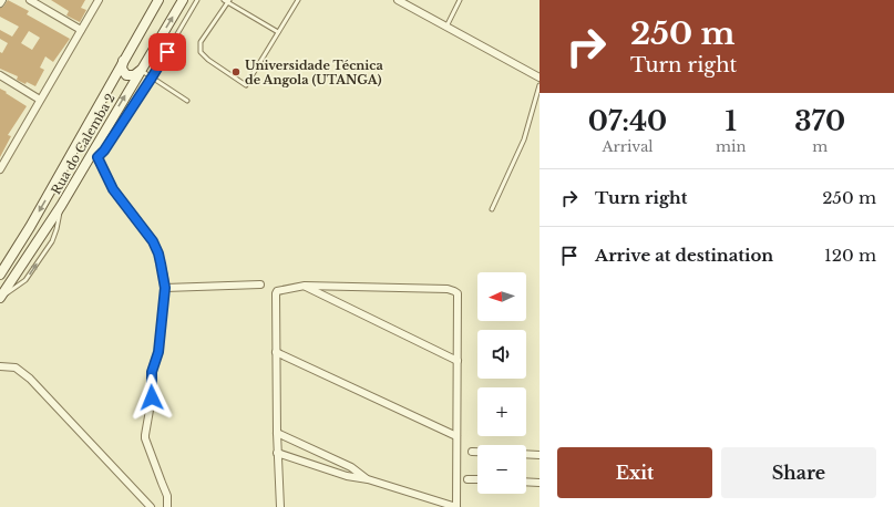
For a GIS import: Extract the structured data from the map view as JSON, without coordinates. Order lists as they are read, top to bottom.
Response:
{
  "streets": {
    "main road": ["Rua do Calemba 2"]
  },
  "places": ["Universidade Técnica de Angola (UTANGA)"],
  "north": "left",
  "page": {
    "turn": ["250 m", "Turn right"],
    "eta": [
      "07:40",
      "Arrival",
      "1",
      "min",
      "370",
      "m"
    ],
    "list": [
      {
        "name": "Turn right",
        "value": "250 m"
      },
      {
        "name": "Arrive at destination",
        "value": "120 m"
      }
    ],
    "map_buttons": ["+", "−"],
    "buttons": ["Exit", "Share"]
  }
}
